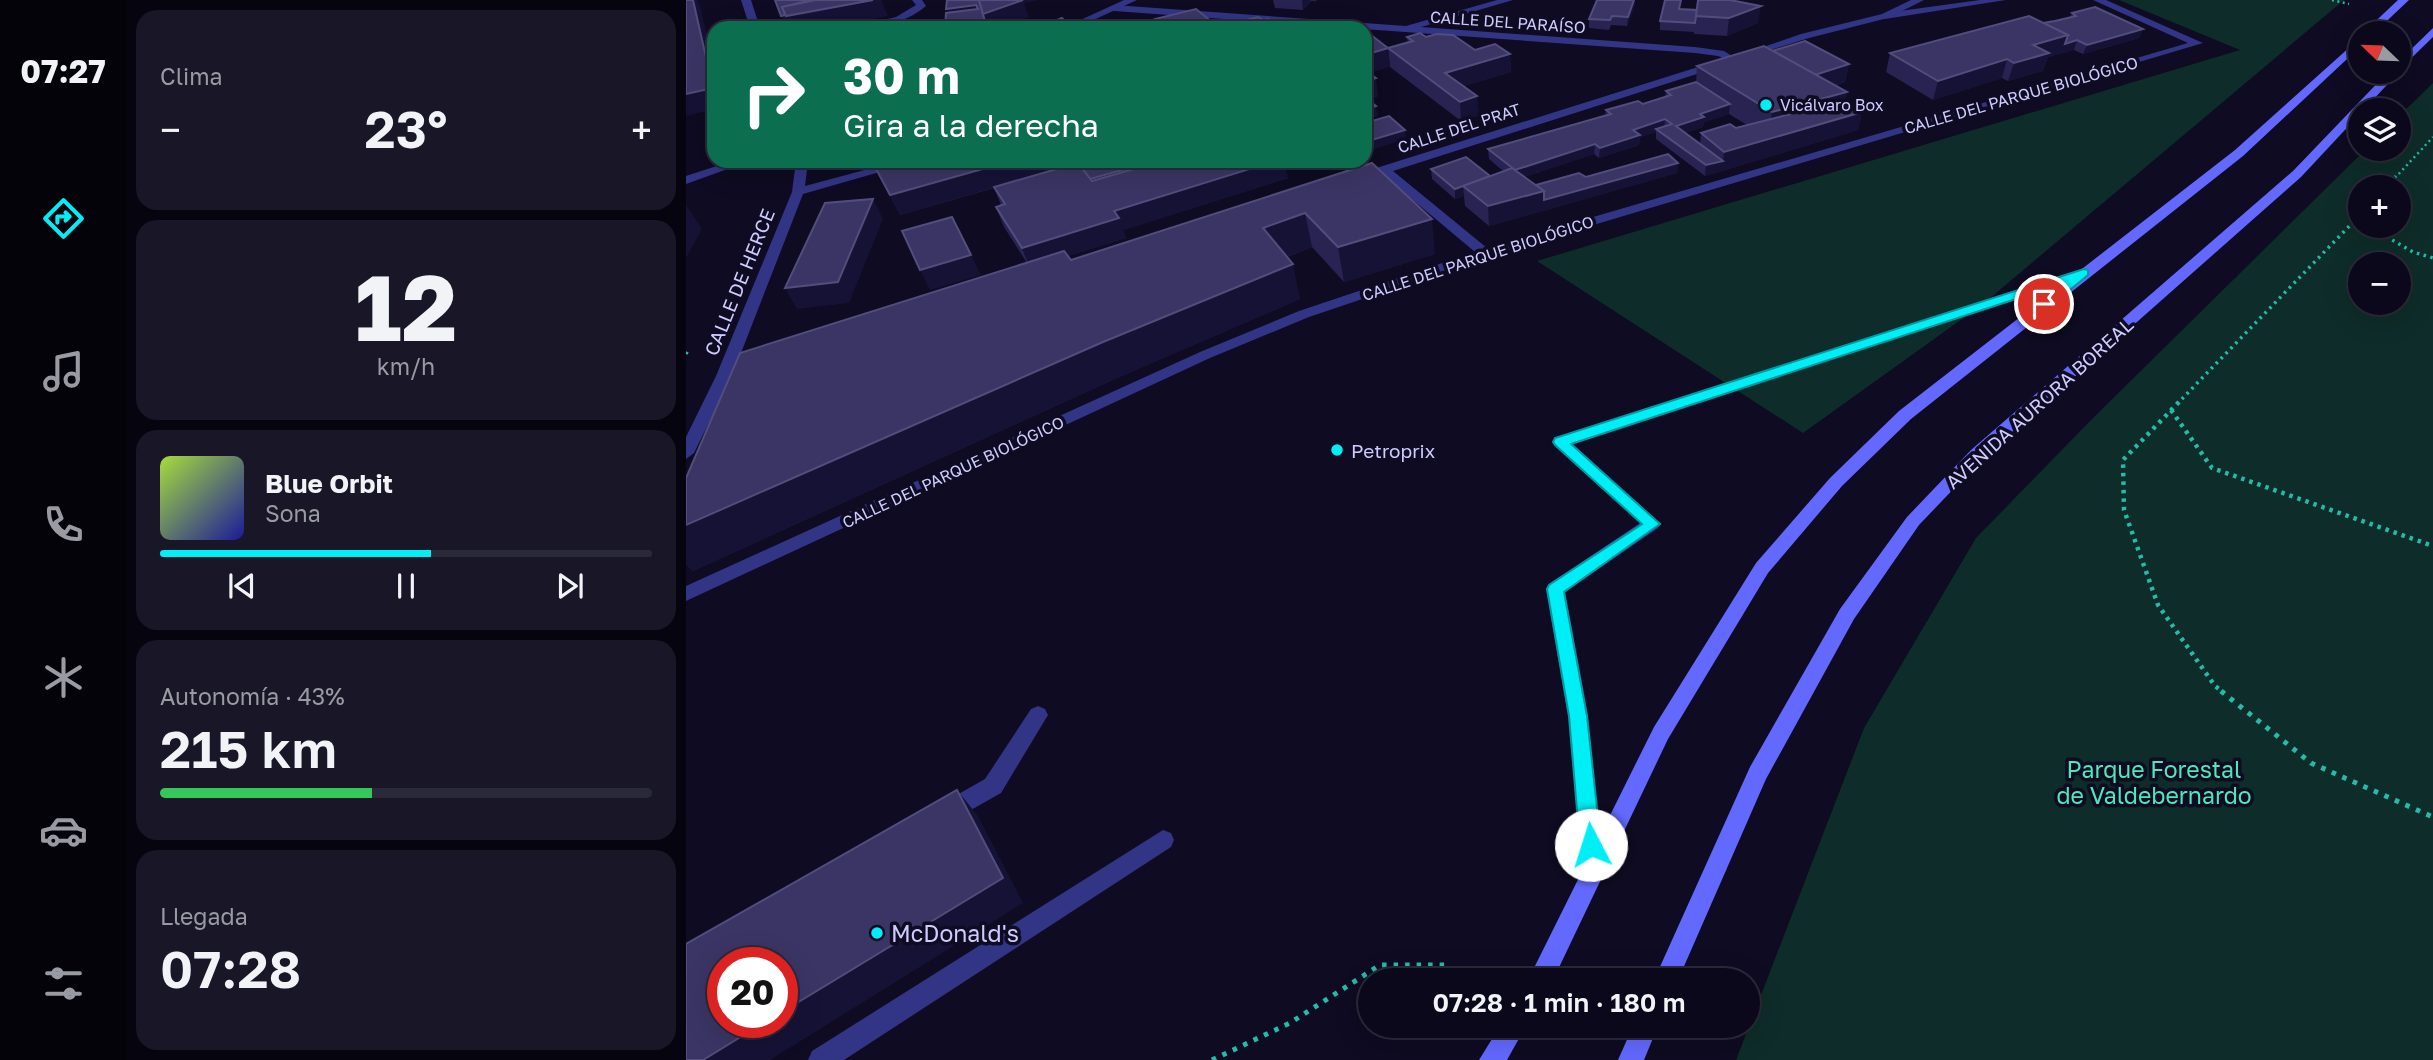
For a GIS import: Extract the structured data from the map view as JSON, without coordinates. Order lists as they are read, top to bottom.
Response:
{
  "streets": {
    "main road": ["AVENIDA AURORA BOREAL"],
    "street": [
      "CALLE DEL PARAÍSO",
      "CALLE DEL PARQUE BIOLÓGICO",
      "CALLE DEL PRAT",
      "CALLE DE HERCE"
    ]
  },
  "crossings": [
    ["CALLE DEL PARAÍSO", "CALLE DEL PRAT"]
  ],
  "parks": ["Parque Forestal de Valdebernardo"],
  "places": ["Vicálvaro Box", "Petroprix", "McDonald's"],
  "north": "top left",
  "page": {
    "tabs": "07:27",
    "tile": [
      "Clima",
      ["12", "km/h"],
      ["Autonomía · 43%", "215 km"],
      ["Llegada", "07:28"]
    ],
    "map_buttons": ["+", "−"],
    "turn": ["30 m", "Gira a la derecha"],
    "heat": ["−", "23°", "+"],
    "song": ["Blue Orbit", "Sona"],
    "limit": "20",
    "trip": "07:28 · 1 min · 180 m"
  }
}
